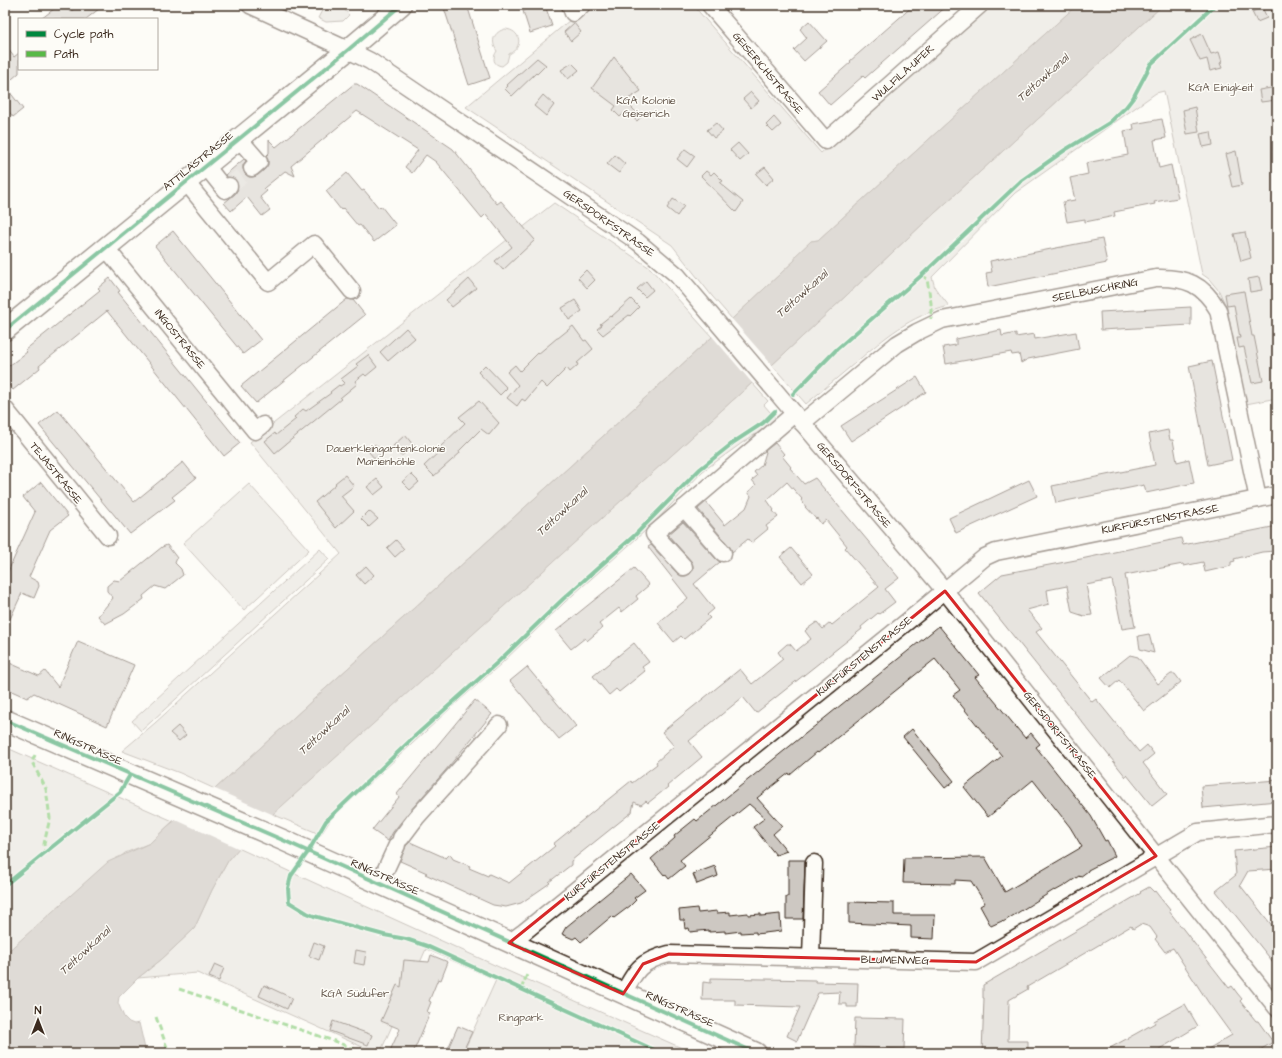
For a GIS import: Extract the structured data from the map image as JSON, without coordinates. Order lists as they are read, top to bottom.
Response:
{
  "streets": {
    "main road": ["ATTILASTRASSE", "RINGSTRASSE"],
    "street": [
      "GEISERICHSTRASSE",
      "WULFILA-UFER",
      "GERSDORFSTRASSE",
      "SEELBUSCHRING",
      "INGOSTRASSE",
      "TEJASTRASSE",
      "KURFÜRSTENSTRASSE",
      "BLUMENWEG"
    ]
  },
  "crossings": [
    ["GEISERICHSTRASSE", "WULFILA-UFER"],
    ["ATTILASTRASSE", "GERSDORFSTRASSE"],
    ["ATTILASTRASSE", "INGOSTRASSE"],
    ["GERSDORFSTRASSE", "SEELBUSCHRING"],
    ["GERSDORFSTRASSE", "KURFÜRSTENSTRASSE"],
    ["GERSDORFSTRASSE", "BLUMENWEG"],
    ["SEELBUSCHRING", "KURFÜRSTENSTRASSE"],
    ["KURFÜRSTENSTRASSE", "RINGSTRASSE"],
    ["RINGSTRASSE", "BLUMENWEG"]
  ],
  "water": ["Teltowkanal"],
  "parks": [
    "KGA Einigkeit",
    "KGA Kolonie Geiserich",
    "Dauerkleingartenkolonie Marienhöhle",
    "KGA Südufer",
    "Ringpark"
  ],
  "legend": ["Cycle path", "Path"],
  "north": "top"
}
